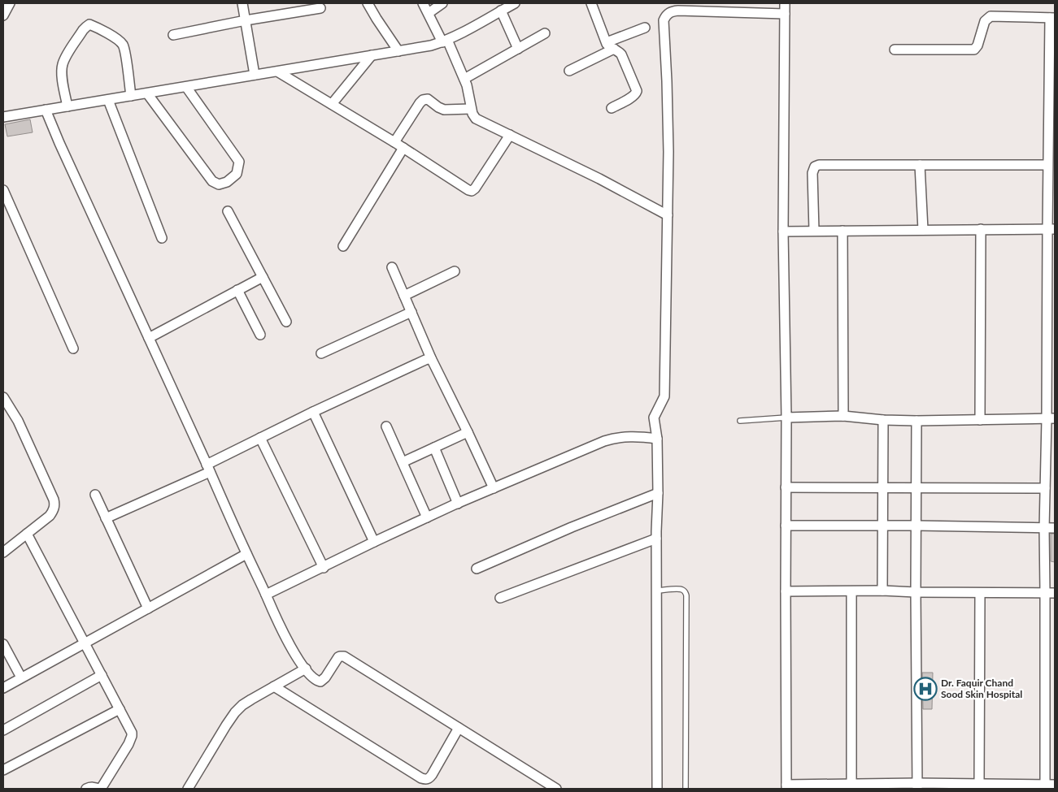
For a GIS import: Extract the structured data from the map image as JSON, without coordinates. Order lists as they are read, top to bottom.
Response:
{
  "places": {
    "hospital": ["Dr. Faquir Chand Sood Skin Hospital"]
  }
}
